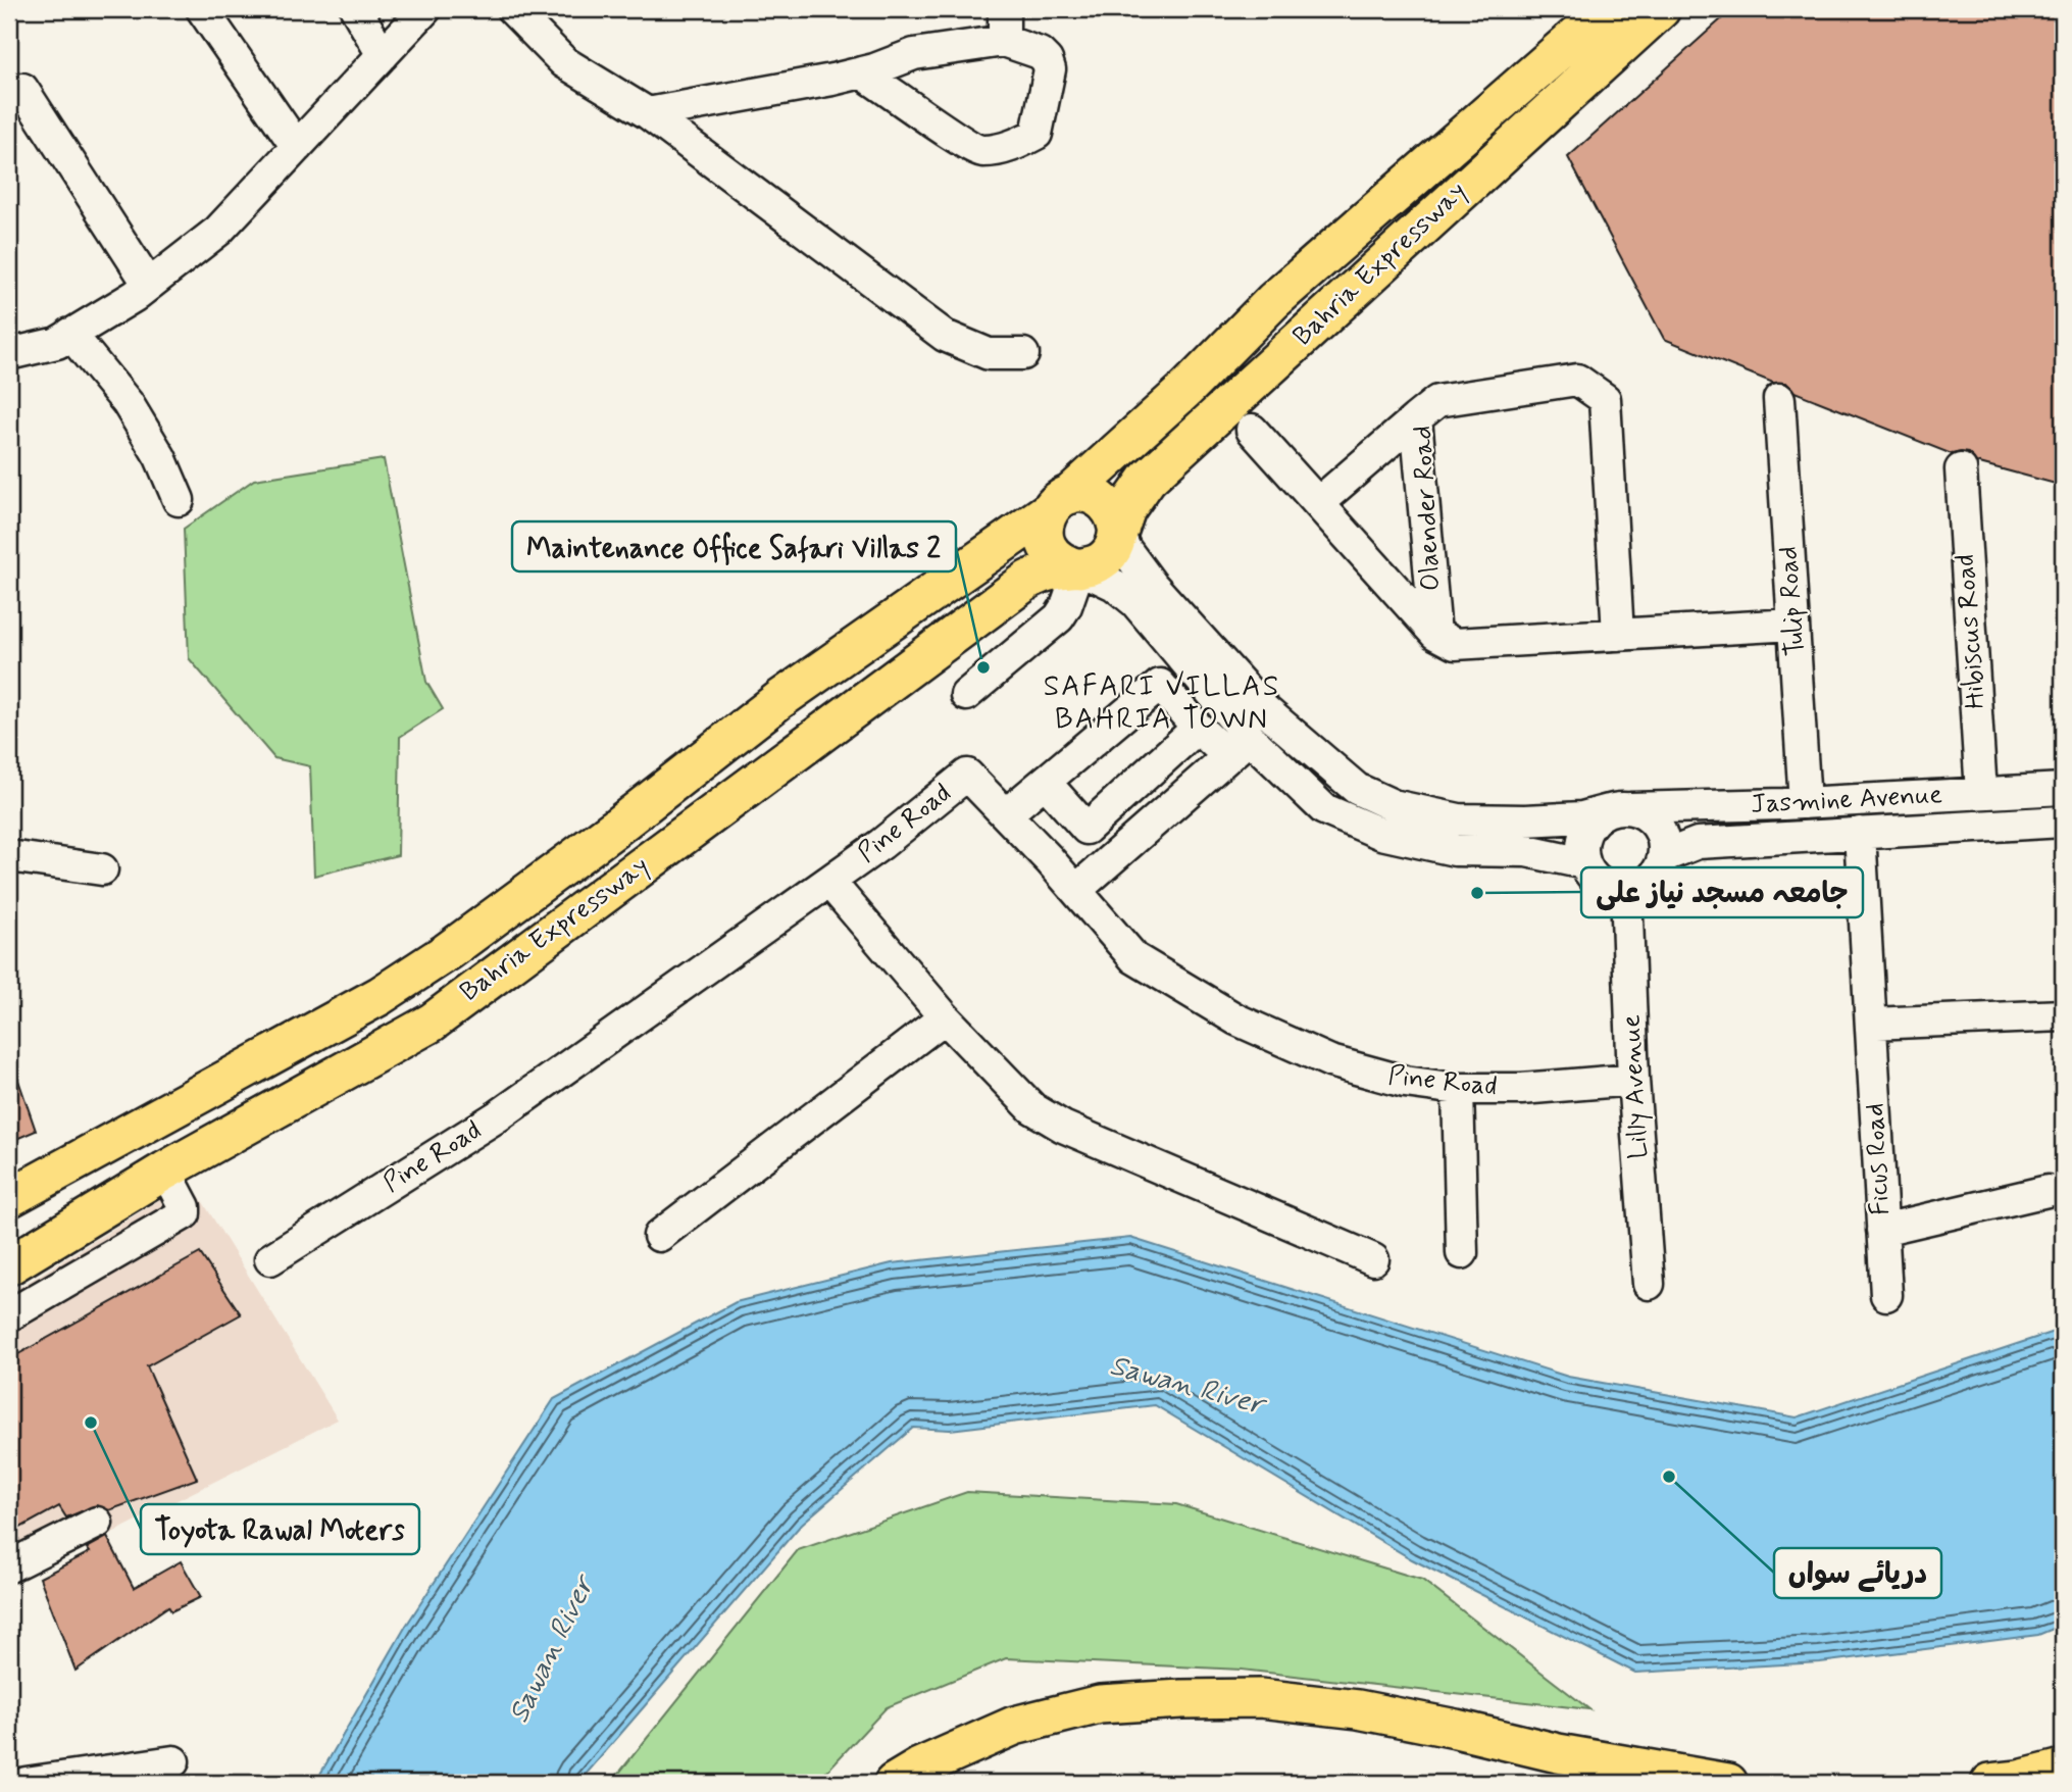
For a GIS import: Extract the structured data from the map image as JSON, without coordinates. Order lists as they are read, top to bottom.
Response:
{
  "streets": {
    "main road": ["Bahria Expressway"],
    "street": [
      "Olaender Road",
      "Tulip Road",
      "Hibiscus Road",
      "Jasmine Avenue",
      "Pine Road",
      "Lilly Avenue",
      "Ficus Road"
    ]
  },
  "crossings": [
    ["Bahria Expressway", "Jasmine Avenue"],
    ["Tulip Road", "Jasmine Avenue"],
    ["Hibiscus Road", "Jasmine Avenue"],
    ["Jasmine Avenue", "Lilly Avenue"],
    ["Jasmine Avenue", "Ficus Road"],
    ["Pine Road", "Lilly Avenue"]
  ],
  "districts": ["SAFARI VILLAS BAHRIA TOWN"],
  "water": ["Sawan River"],
  "places": [
    "Maintenance Office Safari Villas 2",
    "جامعہ مسجد نیاز علی",
    "Toyota Rawal Moters",
    "دریائے سواں"
  ]
}
